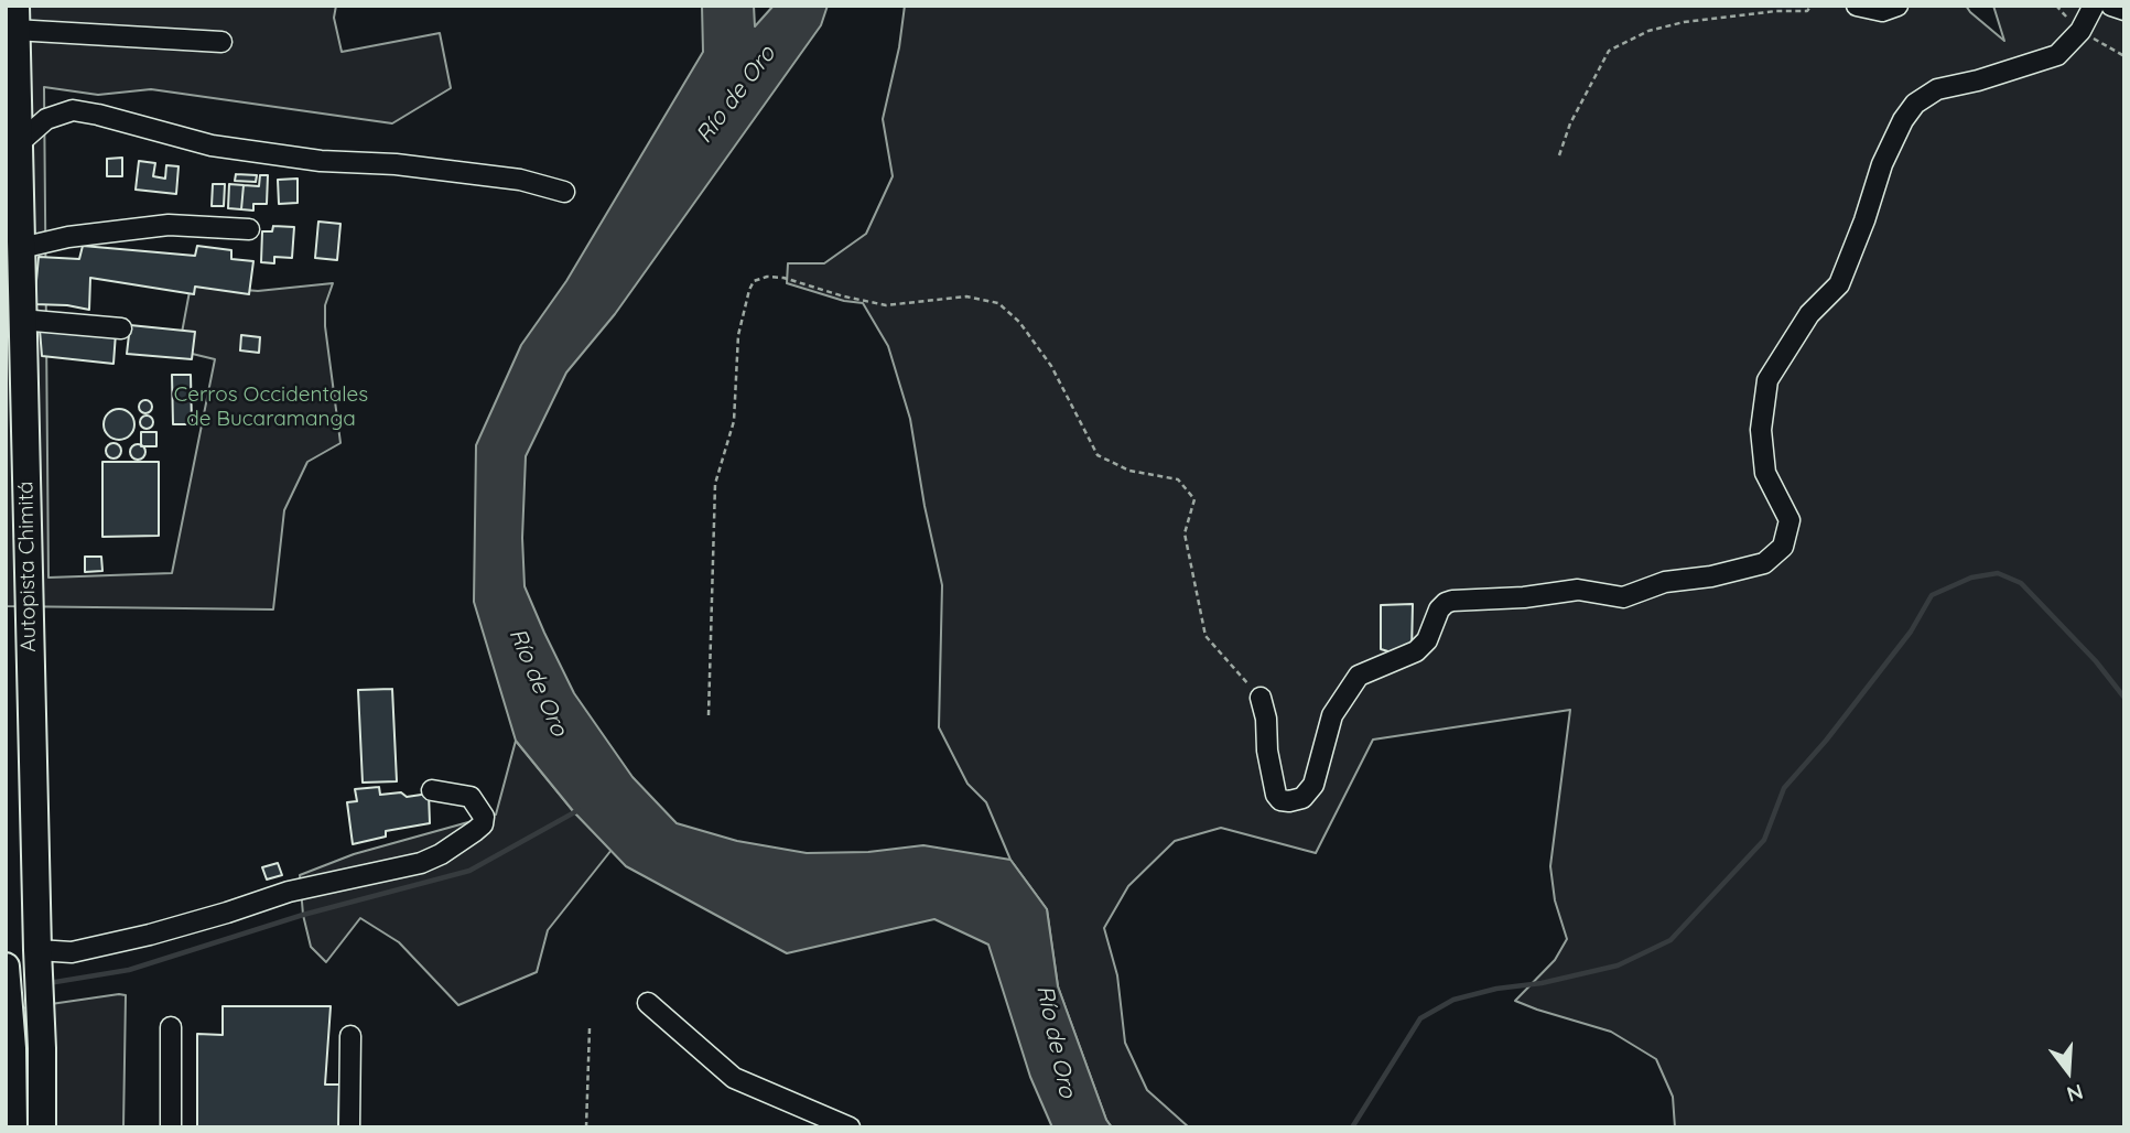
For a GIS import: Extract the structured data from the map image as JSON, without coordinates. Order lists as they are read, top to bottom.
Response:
{
  "streets": {
    "highway": ["Autopista Chimitá"]
  },
  "water": ["Río de Oro"],
  "parks": ["Cerros Occidentales de Bucaramanga"],
  "north": "bottom"
}
